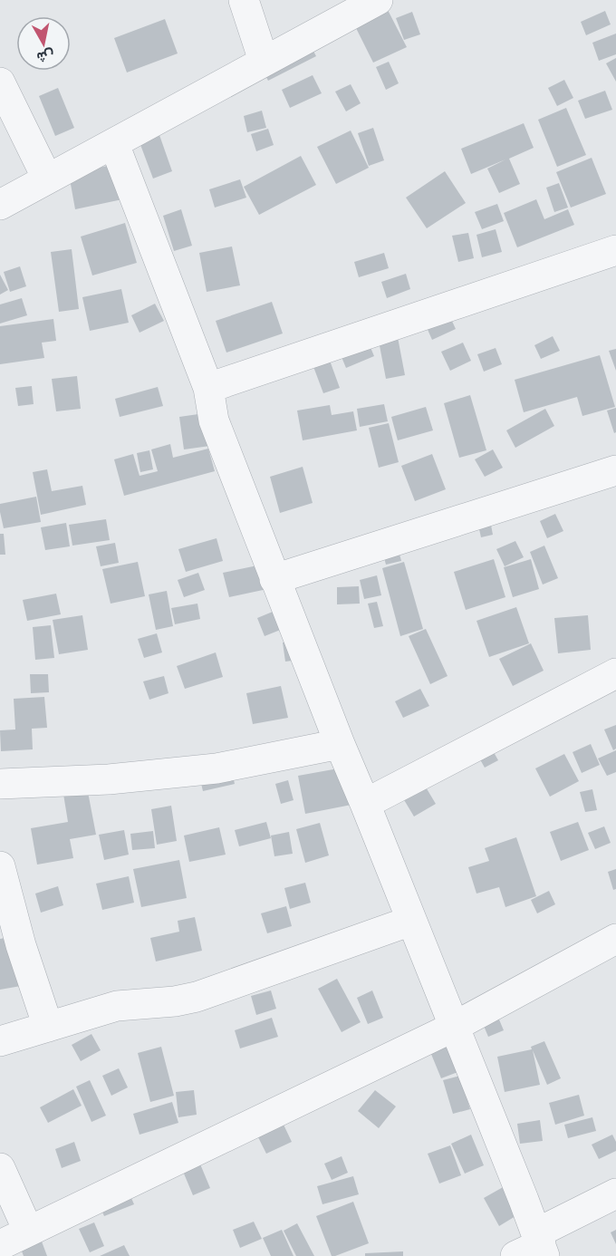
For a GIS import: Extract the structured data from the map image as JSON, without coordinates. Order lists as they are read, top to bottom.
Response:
{
  "north": "bottom"
}
